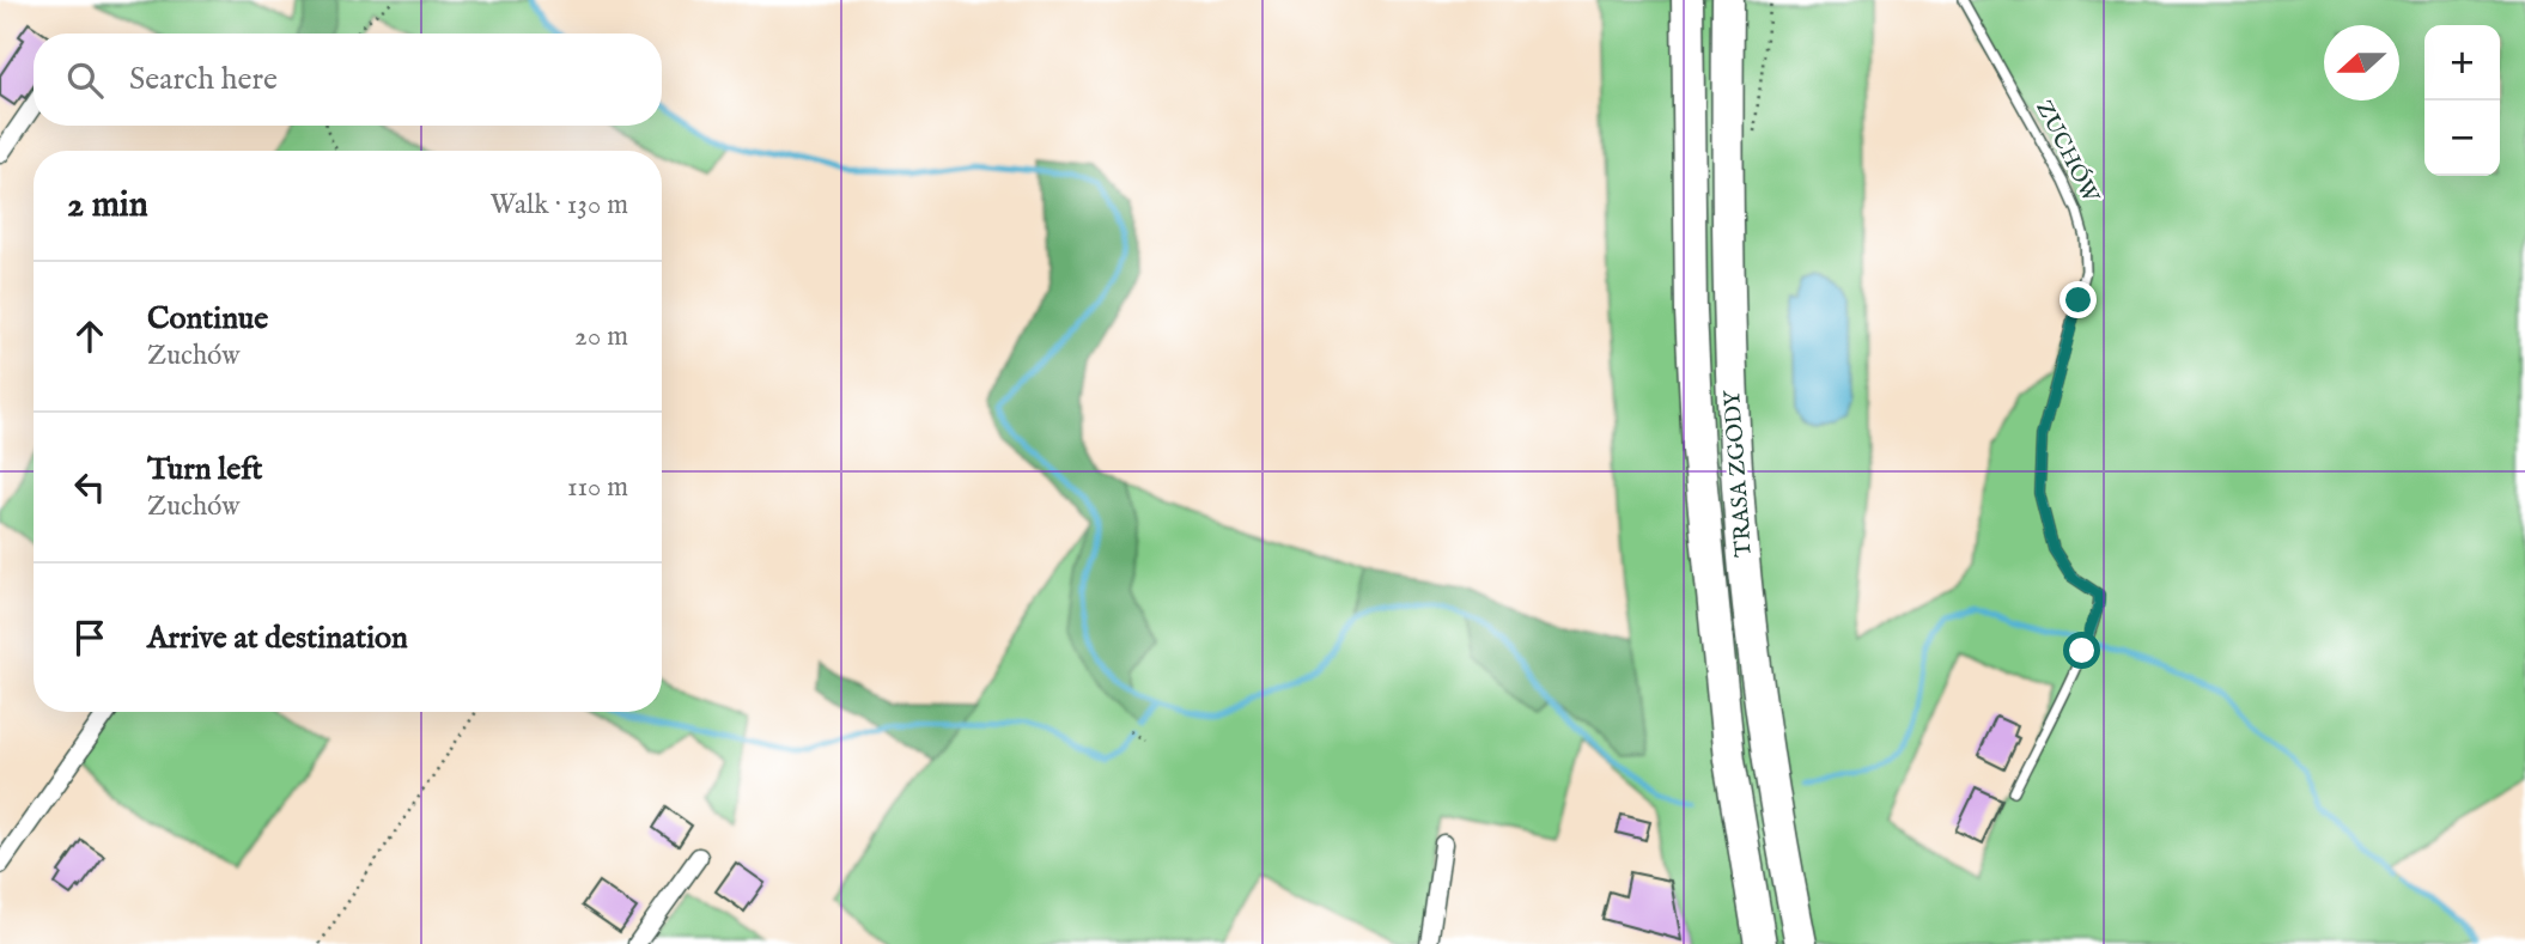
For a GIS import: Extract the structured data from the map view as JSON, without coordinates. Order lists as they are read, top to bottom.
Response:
{
  "streets": {
    "highway": ["TRASA ZGODY"],
    "lane": ["ZUCHÓW"]
  },
  "north": "left",
  "page": {
    "map_buttons": ["+", "−"],
    "search": "Search here",
    "heading": ["2 min", "Walk · 130 m"],
    "list": [
      ["Continue", "Zuchów", "20 m"],
      ["Turn left", "Zuchów", "110 m"],
      "Arrive at destination"
    ]
  }
}
